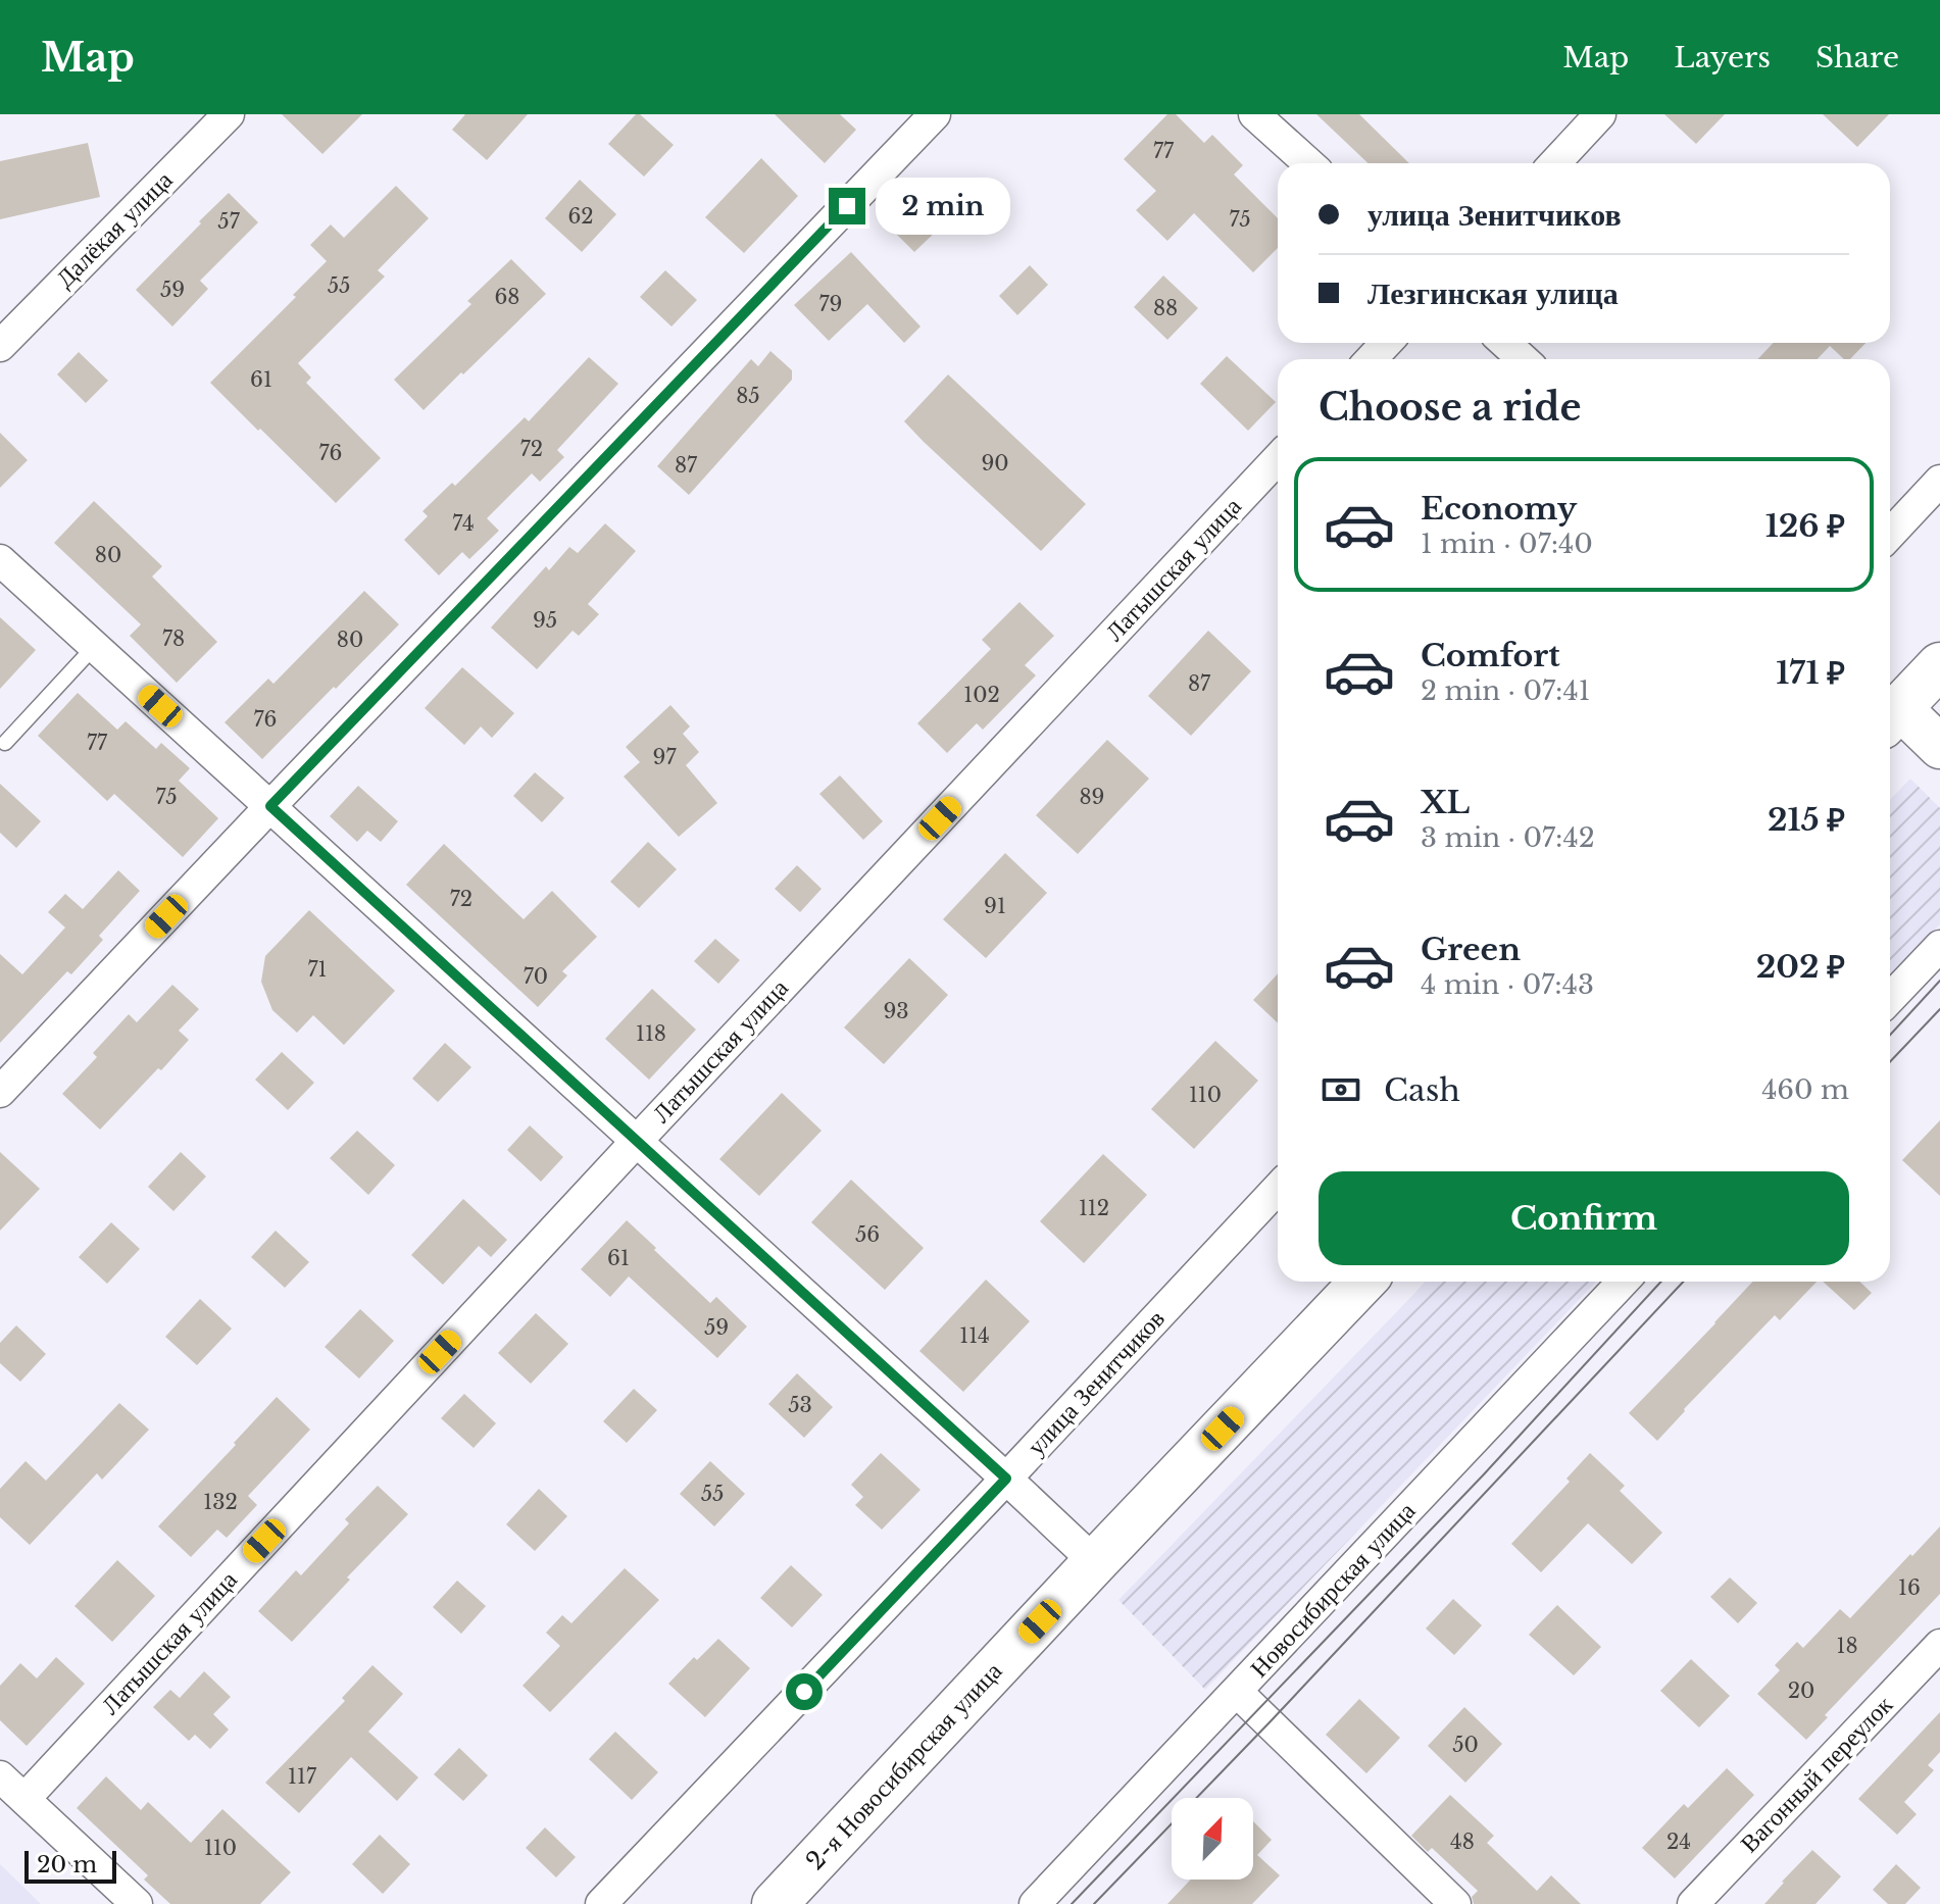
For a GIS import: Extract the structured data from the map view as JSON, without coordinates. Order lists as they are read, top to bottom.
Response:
{
  "streets": {
    "main road": ["2-я Новосибирская улица"],
    "street": [
      "Далёкая улица",
      "Латышская улица",
      "улица Зенитчиков",
      "Новосибирская улица",
      "Вагонный переулок"
    ]
  },
  "house_numbers": [
    "77",
    "62",
    "75",
    "57",
    "55",
    "59",
    "68",
    "79",
    "88",
    "61",
    "85",
    "72",
    "76",
    "90",
    "87",
    "74",
    "80",
    "95",
    "78",
    "80",
    "87",
    "102",
    "76",
    "77",
    "97",
    "75",
    "89",
    "72",
    "91",
    "71",
    "70",
    "93",
    "118",
    "110",
    "112",
    "56",
    "61",
    "59",
    "114",
    "53",
    "55",
    "132",
    "16",
    "18",
    "20",
    "50",
    "117",
    "48",
    "24",
    "110"
  ],
  "scale_bar": "20 m",
  "north": "top right",
  "page": {
    "header": "Map",
    "nav": ["Map", "Layers", "Share"],
    "banner": ["улица Зенитчиков", "Лезгинская улица"],
    "bubble": "2 min",
    "heading": "Choose a ride",
    "list": [
      {
        "name": "Economy",
        "note": "1 min · 07:40",
        "value": "126 ₽"
      },
      {
        "name": "Comfort",
        "note": "2 min · 07:41",
        "value": "171 ₽"
      },
      {
        "name": "XL",
        "note": "3 min · 07:42",
        "value": "215 ₽"
      },
      {
        "name": "Green",
        "note": "4 min · 07:43",
        "value": "202 ₽"
      }
    ],
    "pay": ["Cash", "460 m"],
    "buttons": "Confirm",
    "scale": "20 m"
  }
}
